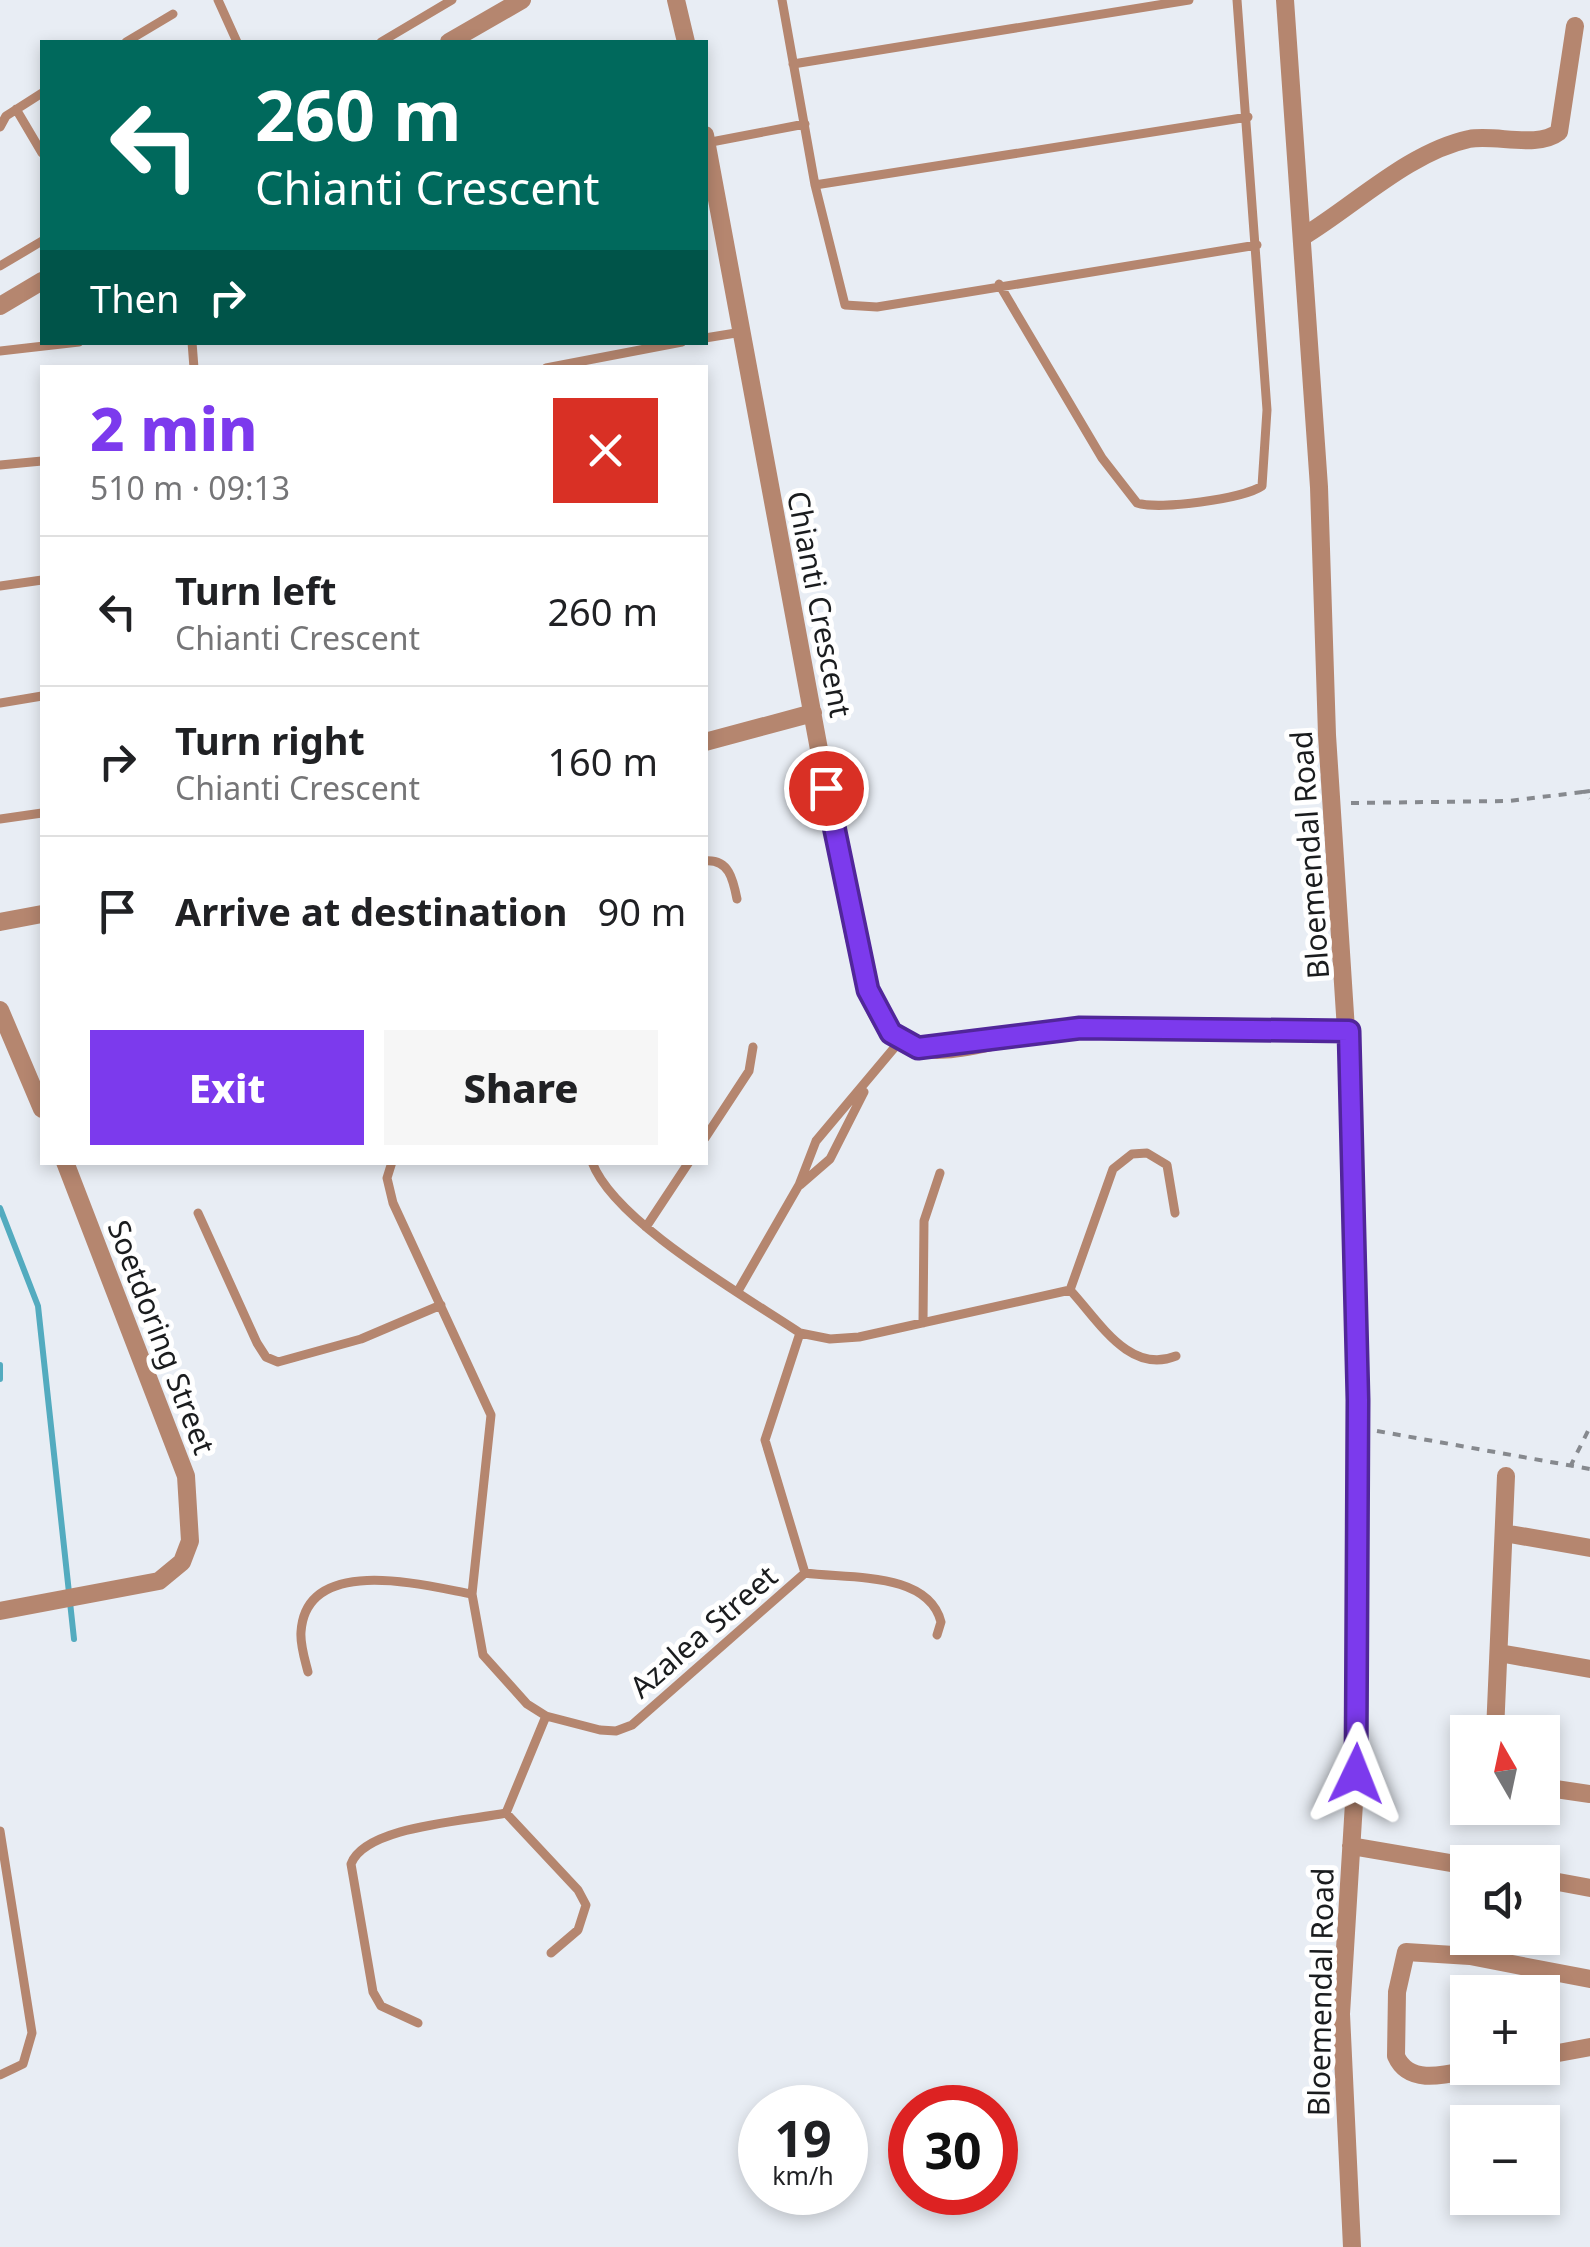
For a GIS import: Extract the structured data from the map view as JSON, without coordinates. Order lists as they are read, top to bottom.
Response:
{
  "streets": {
    "street": ["Chianti Crescent", "Bloemendal Road", "Soetdoring Street"],
    "lane": ["Azalea Street"]
  },
  "north": "top",
  "page": {
    "turn": ["260 m", "Chianti Crescent"],
    "then": "Then",
    "heading": ["2 min", "510 m · 09:13"],
    "list": [
      {
        "name": "Turn left",
        "note": "Chianti Crescent",
        "value": "260 m"
      },
      {
        "name": "Turn right",
        "note": "Chianti Crescent",
        "value": "160 m"
      },
      {
        "name": "Arrive at destination",
        "value": "90 m"
      }
    ],
    "buttons": ["Exit", "Share"],
    "map_buttons": ["+", "−"],
    "speed": "19 km/h",
    "limit": "30"
  }
}
